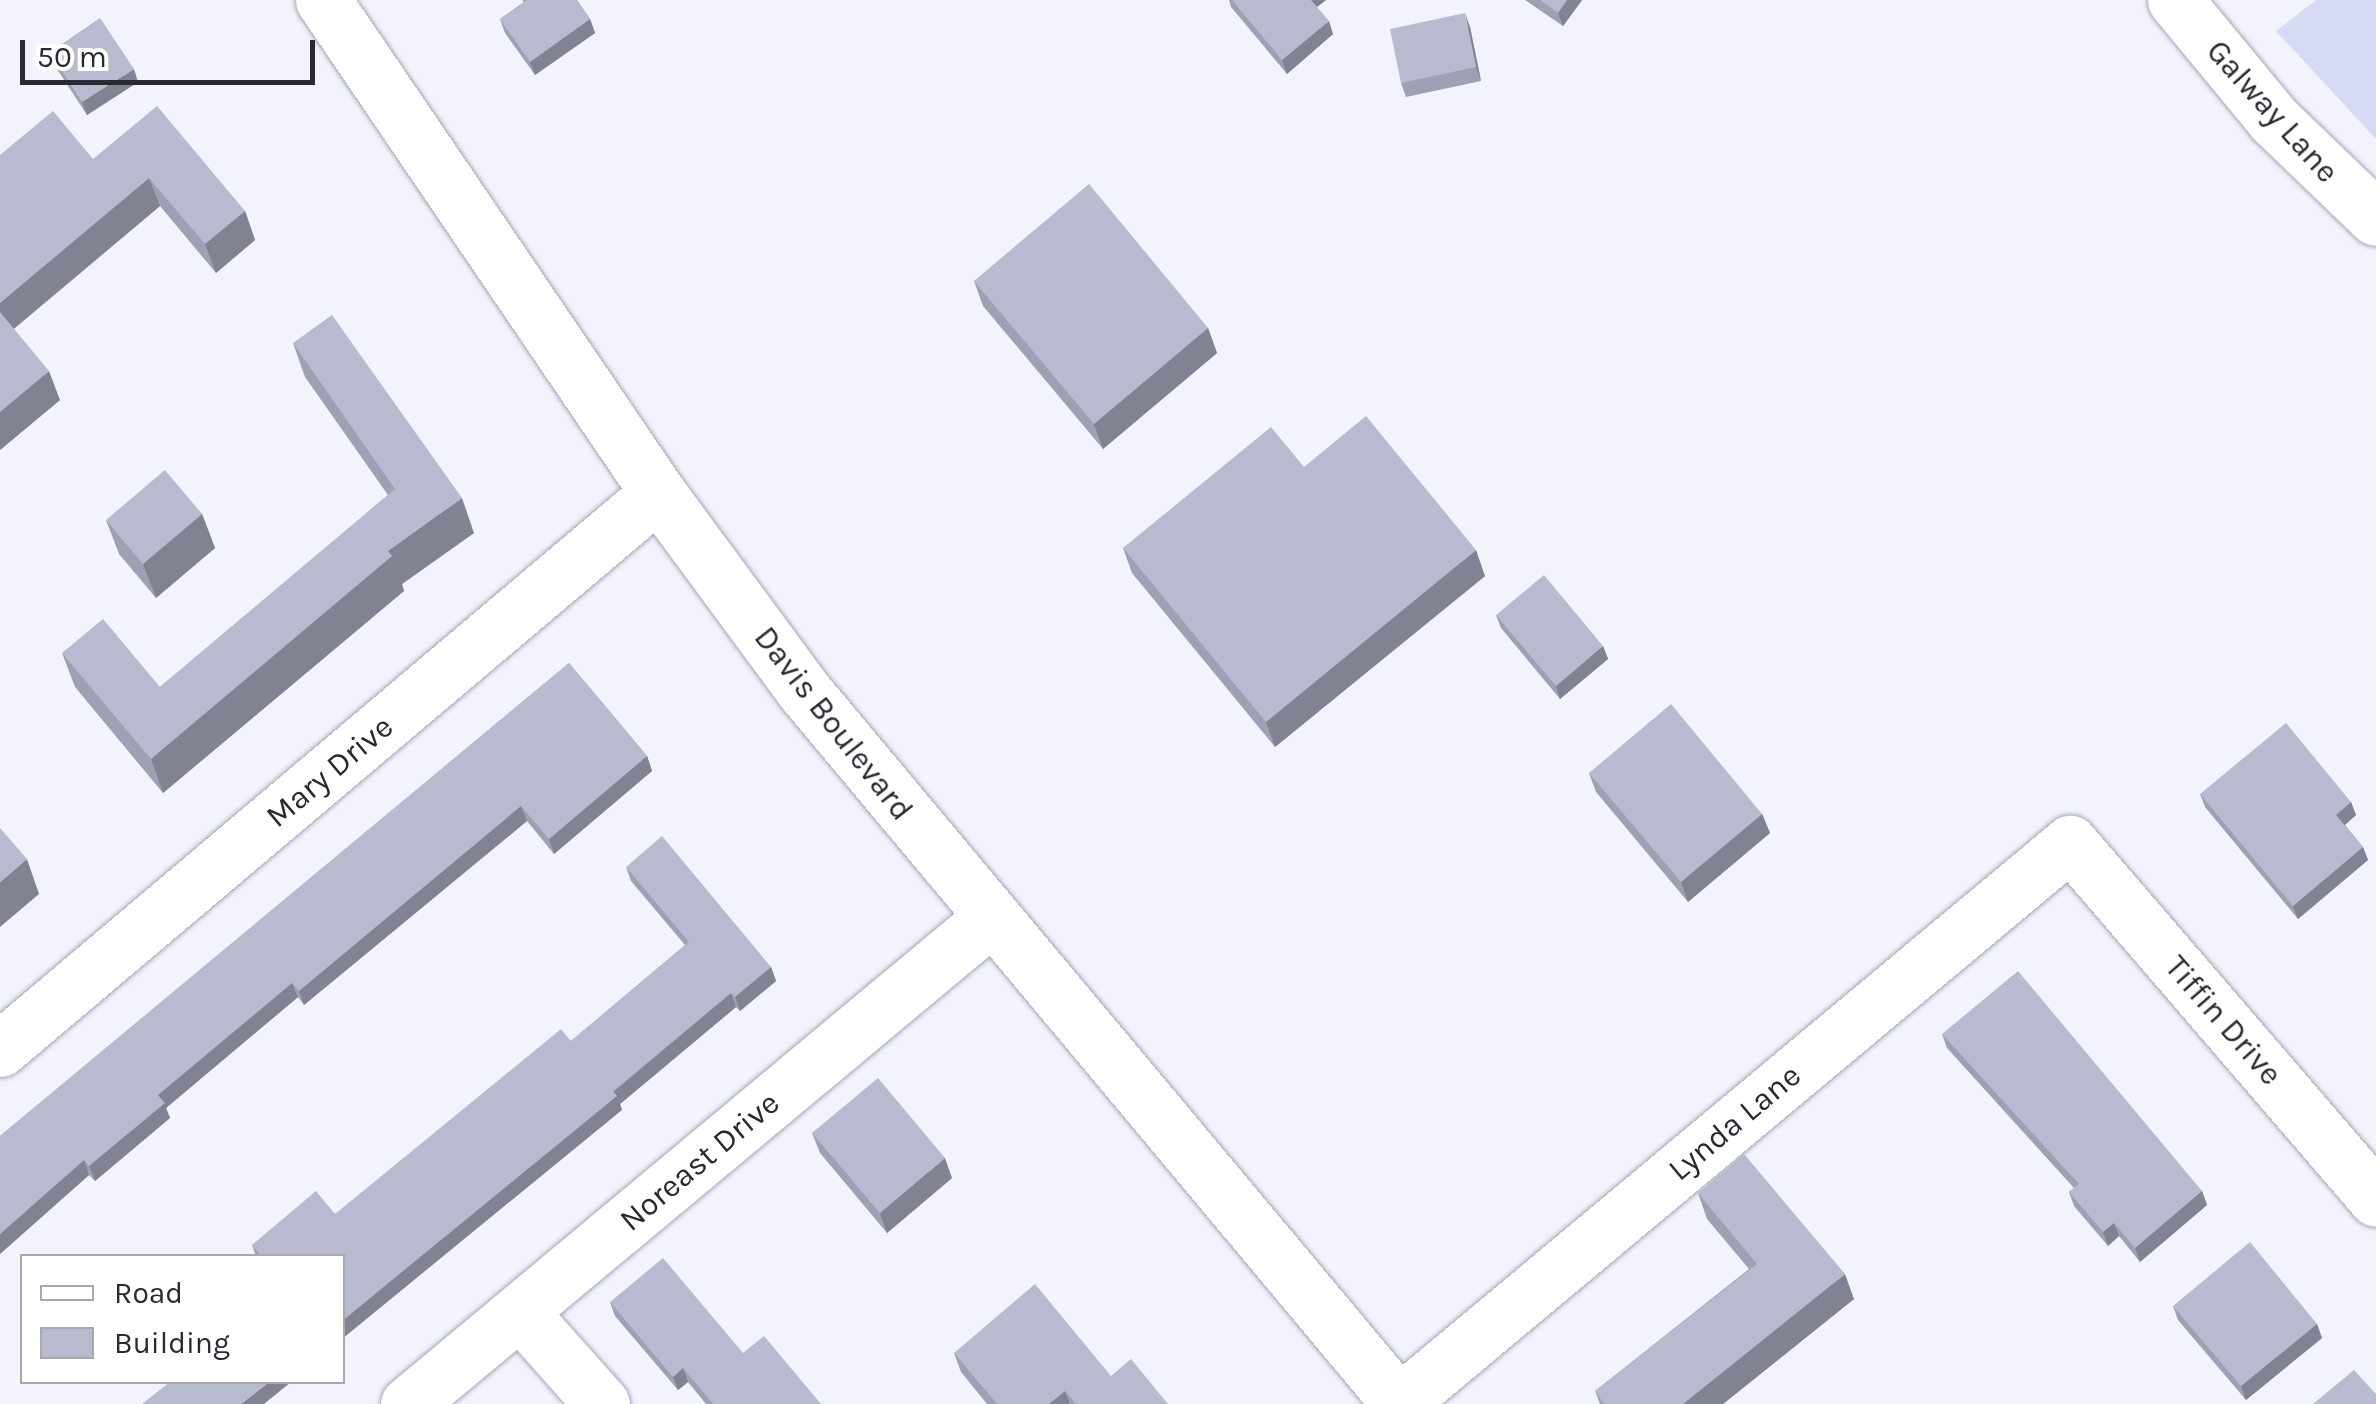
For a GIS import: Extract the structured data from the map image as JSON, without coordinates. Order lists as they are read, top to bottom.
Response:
{
  "streets": {
    "street": [
      "Galway Lane",
      "Davis Boulevard",
      "Mary Drive",
      "Tiffin Drive",
      "Lynda Lane",
      "Noreast Drive"
    ]
  },
  "crossings": [
    ["Davis Boulevard", "Mary Drive"],
    ["Davis Boulevard", "Lynda Lane"],
    ["Davis Boulevard", "Noreast Drive"],
    ["Tiffin Drive", "Lynda Lane"]
  ],
  "legend": ["Road", "Building"],
  "scale_bar": "50 m"
}
